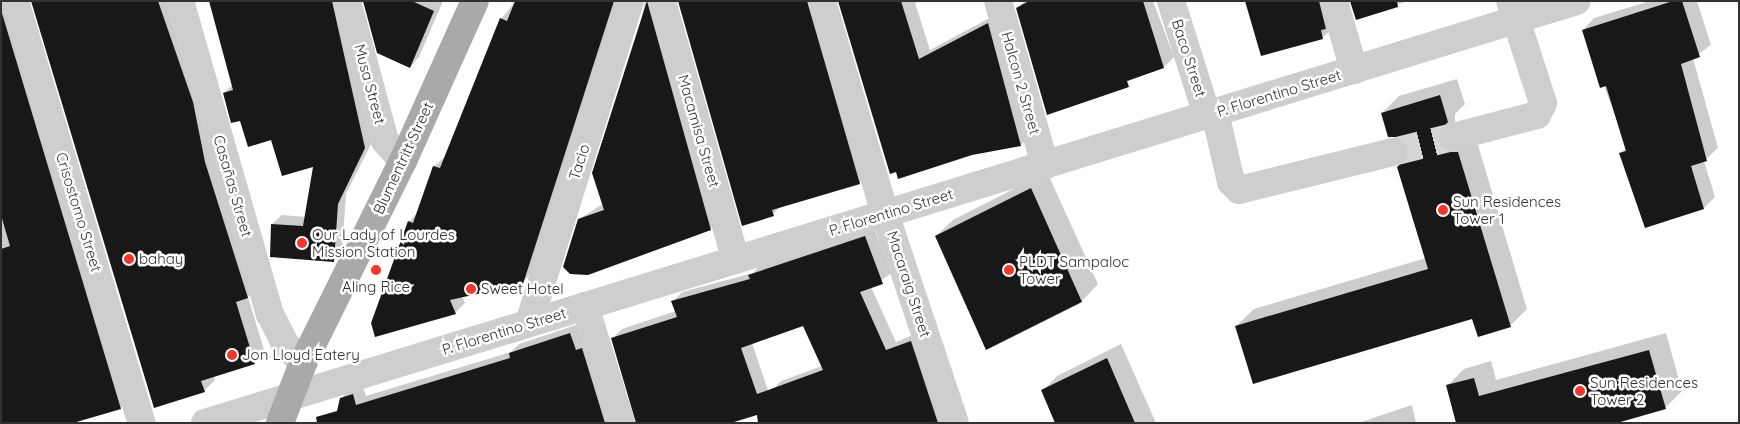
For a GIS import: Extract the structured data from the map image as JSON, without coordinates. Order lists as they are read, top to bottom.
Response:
{
  "streets": {
    "main road": ["Blumentritt Street"],
    "street": [
      "Baco Street",
      "Halcon 2 Street",
      "Musa Street",
      "P. Florentino Street",
      "Macamisa Street",
      "Tacio",
      "Casañas Street",
      "Crisostomo Street",
      "Macaraig Street"
    ]
  },
  "crossings": [
    ["Baco Street", "P. Florentino Street"],
    ["Halcon 2 Street", "P. Florentino Street"],
    ["Musa Street", "Blumentritt Street"],
    ["P. Florentino Street", "Macamisa Street"],
    ["P. Florentino Street", "Blumentritt Street"],
    ["P. Florentino Street", "Tacio"],
    ["P. Florentino Street", "Macaraig Street"],
    ["Blumentritt Street", "Casañas Street"]
  ],
  "places": [
    "Sun Residences Tower 1",
    "Our Lady of Lourdes Mission Station",
    "bahay",
    "Aling Rice",
    "PLDT Sampaloc Tower",
    "Sweet Hotel",
    "Jon Lloyd Eatery",
    "Sun Residences Tower 2"
  ]
}
